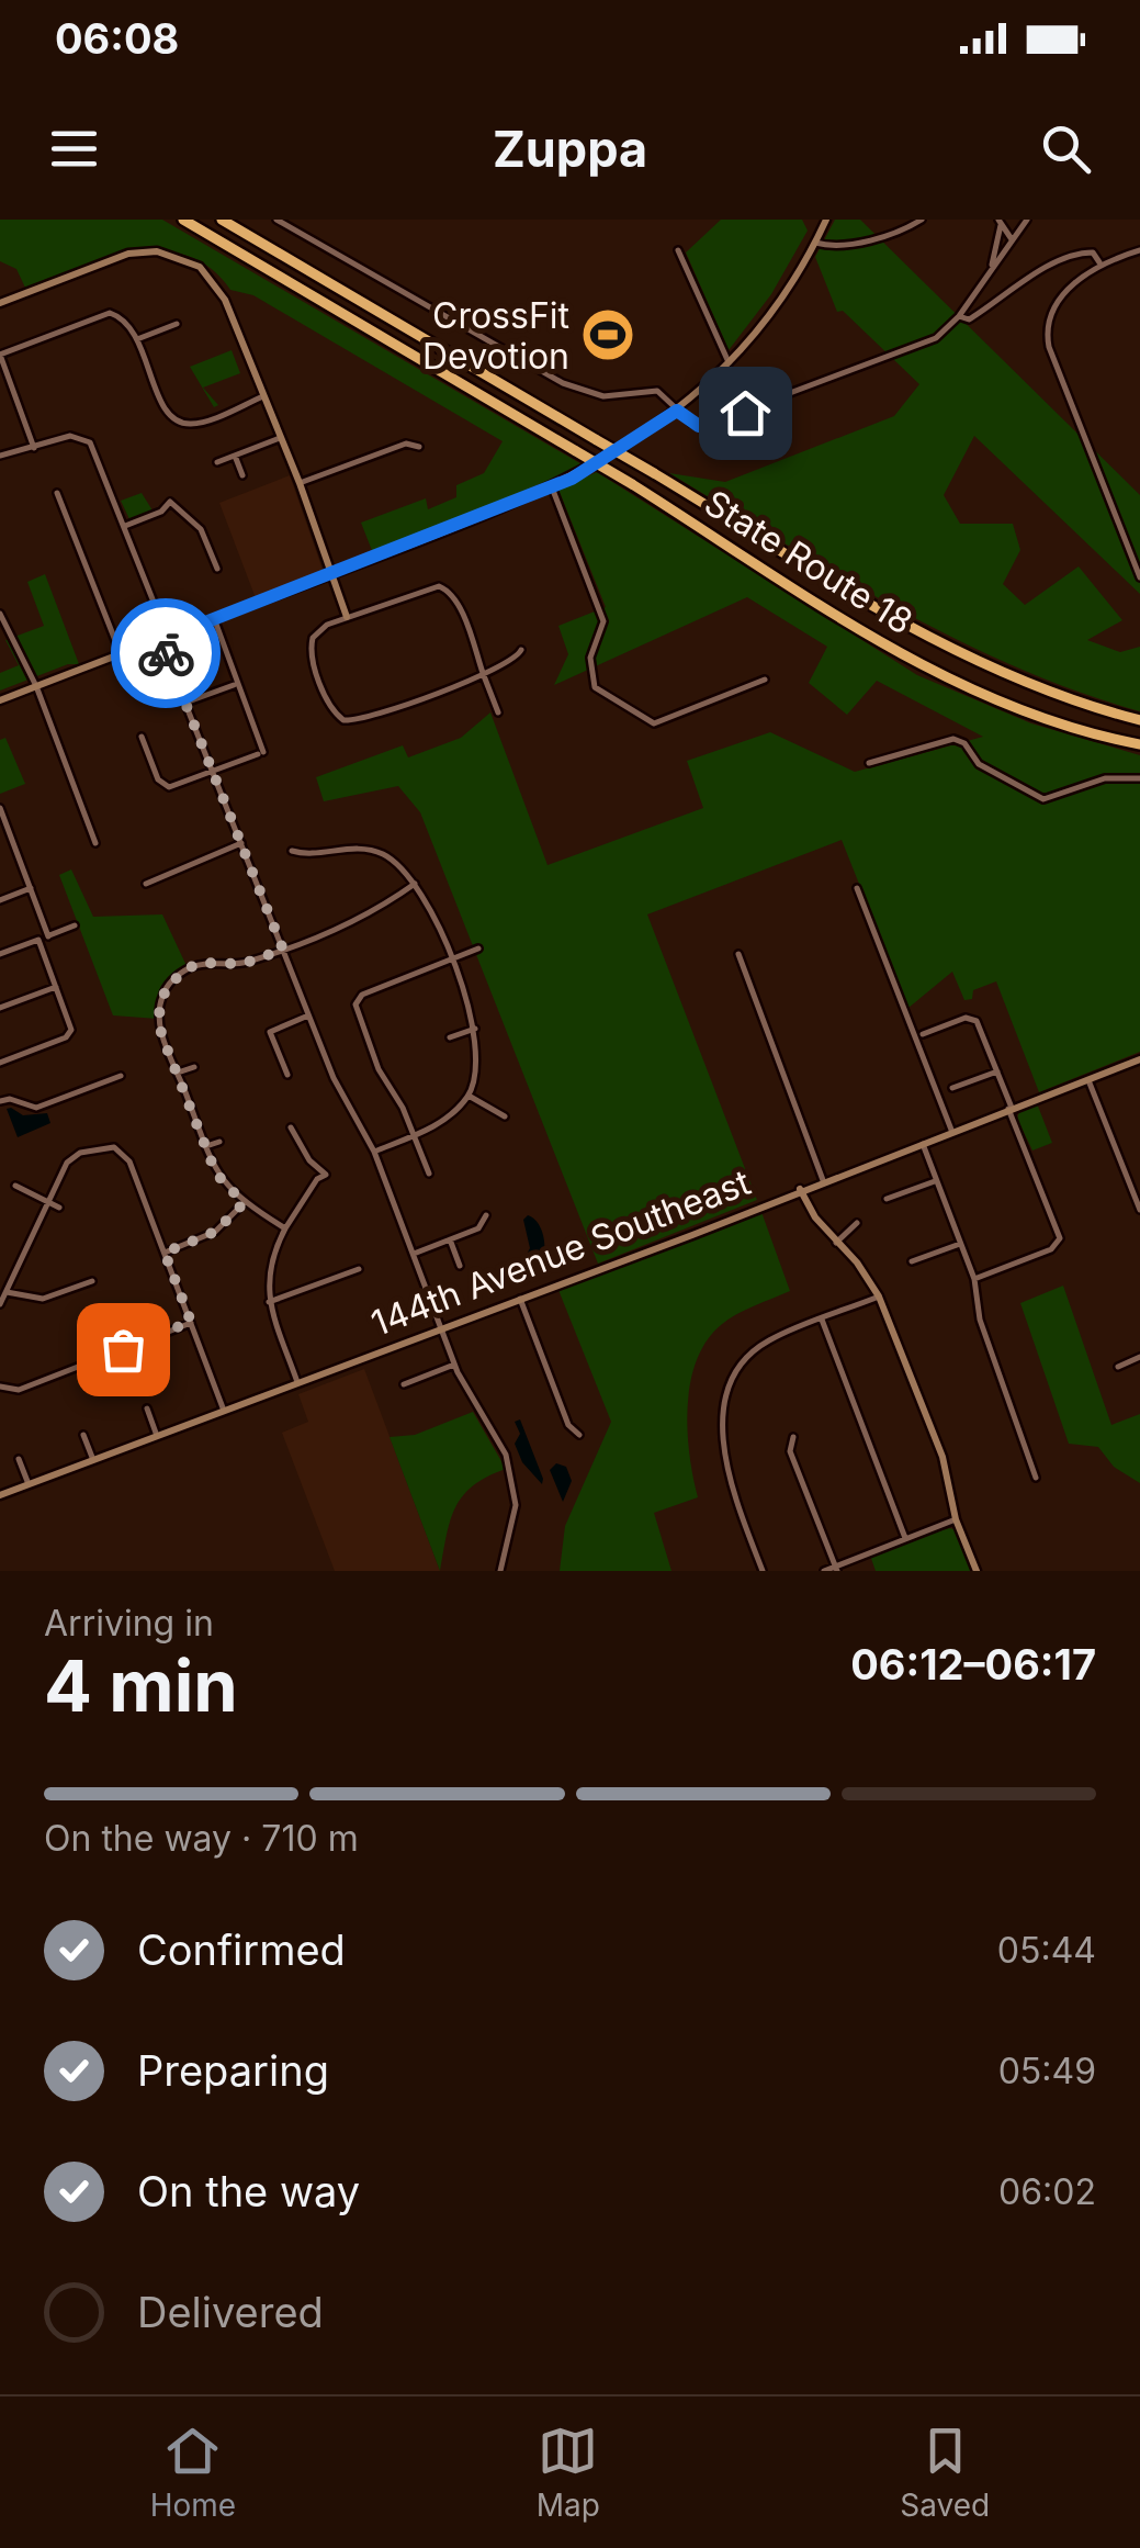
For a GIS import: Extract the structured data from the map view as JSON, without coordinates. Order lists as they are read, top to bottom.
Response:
{
  "streets": {
    "highway": ["State Route 18"],
    "street": ["144th Avenue Southeast"]
  },
  "places": {
    "sports": ["CrossFit Devotion"]
  },
  "page": {
    "status": "06:08",
    "header": "Zuppa",
    "heading": ["4 min", "Arriving in", "06:12–06:17"],
    "bar": "On the way · 710 m",
    "list": [
      ["Confirmed", "05:44"],
      ["Preparing", "05:49"],
      ["On the way", "06:02"],
      "Delivered"
    ],
    "tabs": ["Home", "Map", "Saved"]
  }
}
